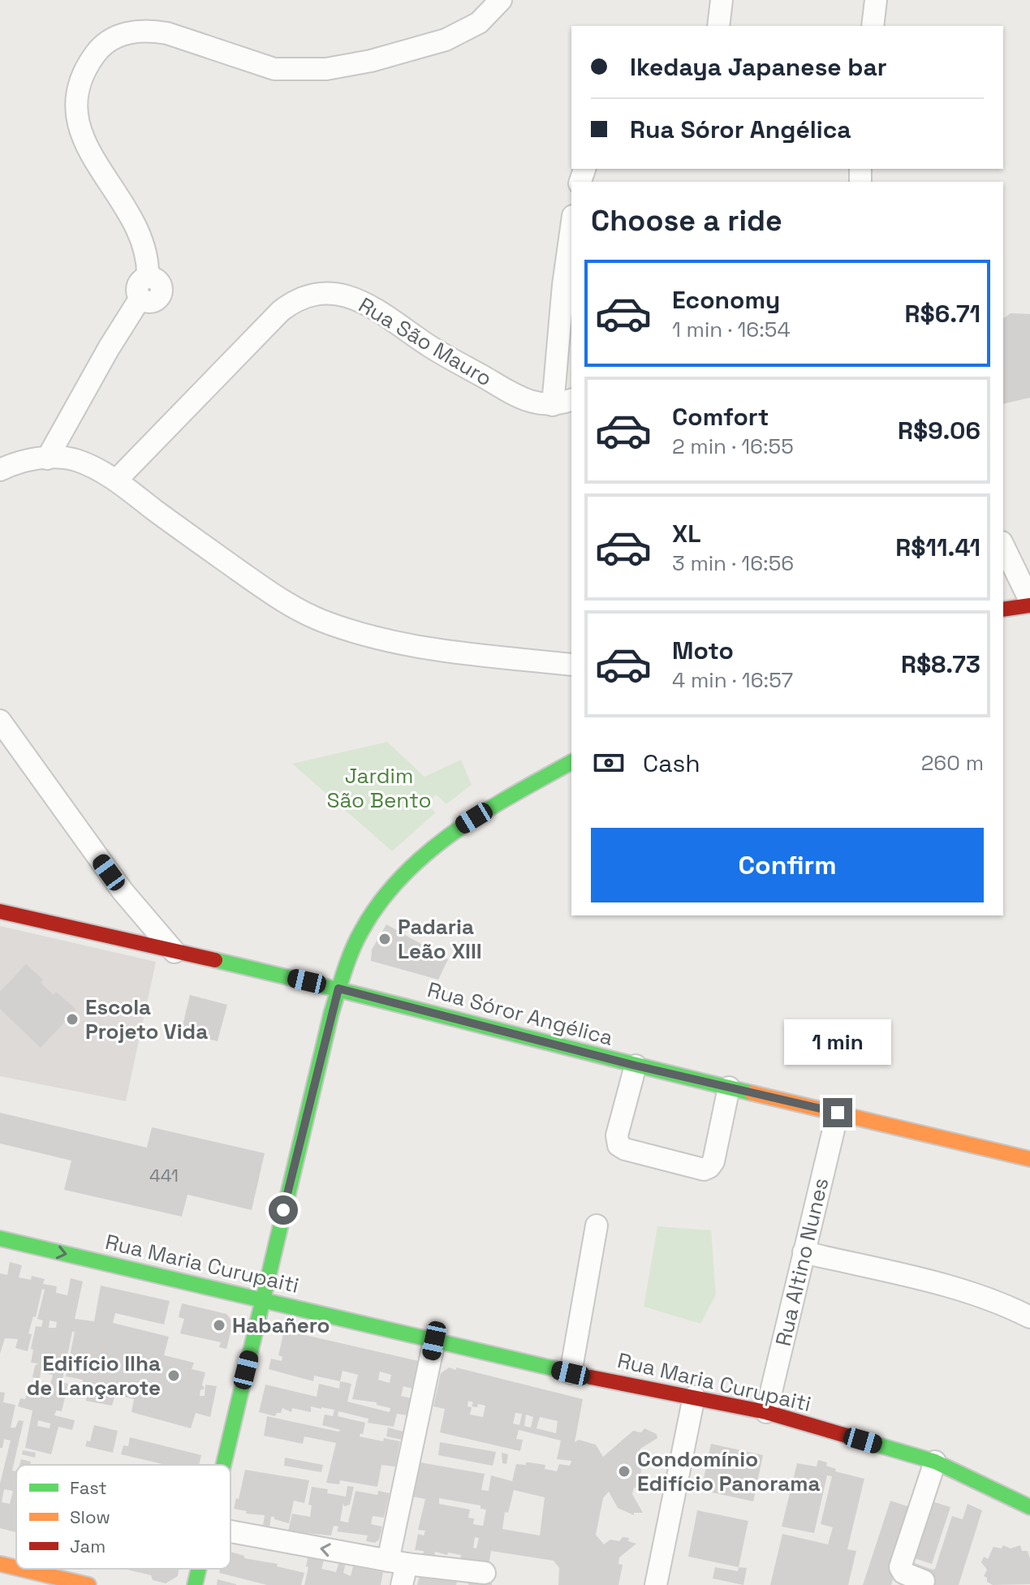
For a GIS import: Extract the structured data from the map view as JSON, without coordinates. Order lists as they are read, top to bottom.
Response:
{
  "streets": {
    "street": [
      "Rua São Mauro",
      "Rua Sóror Angélica",
      "Rua Altino Nunes",
      "Rua Maria Curupaiti"
    ]
  },
  "crossings": [
    ["Rua Sóror Angélica", "Rua Altino Nunes"],
    ["Rua Altino Nunes", "Rua Maria Curupaiti"]
  ],
  "parks": ["Jardim São Bento"],
  "places": [
    "Padaria Leão XIII",
    "Escola Projeto Vida",
    "Habañero",
    "Edifício Ilha de Lançarote",
    "Condomínio Edifício Panorama"
  ],
  "house_numbers": ["441"],
  "legend": ["Fast", "Slow", "Jam"],
  "page": {
    "banner": ["Ikedaya Japanese bar", "Rua Sóror Angélica"],
    "heading": "Choose a ride",
    "list": [
      {
        "name": "Economy",
        "note": "1 min · 16:54",
        "value": "R$6.71"
      },
      {
        "name": "Comfort",
        "note": "2 min · 16:55",
        "value": "R$9.06"
      },
      {
        "name": "XL",
        "note": "3 min · 16:56",
        "value": "R$11.41"
      },
      {
        "name": "Moto",
        "note": "4 min · 16:57",
        "value": "R$8.73"
      }
    ],
    "pay": ["Cash", "260 m"],
    "buttons": "Confirm",
    "bubble": "1 min"
  }
}
